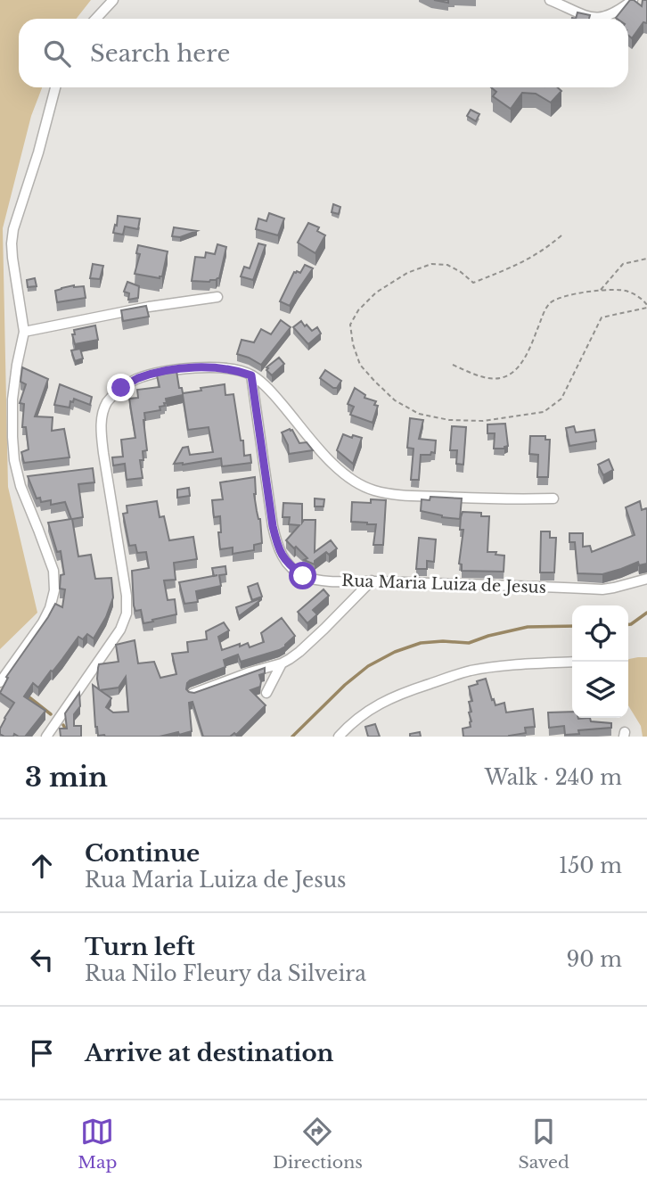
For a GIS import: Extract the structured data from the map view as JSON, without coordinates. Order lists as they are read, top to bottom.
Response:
{
  "streets": {
    "street": ["Rua Maria Luiza de Jesus"]
  },
  "page": {
    "search": "Search here",
    "heading": ["3 min", "Walk · 240 m"],
    "list": [
      ["Continue", "Rua Maria Luiza de Jesus", "150 m"],
      ["Turn left", "Rua Nilo Fleury da Silveira", "90 m"],
      "Arrive at destination"
    ],
    "nav": ["Map", "Directions", "Saved"]
  }
}
